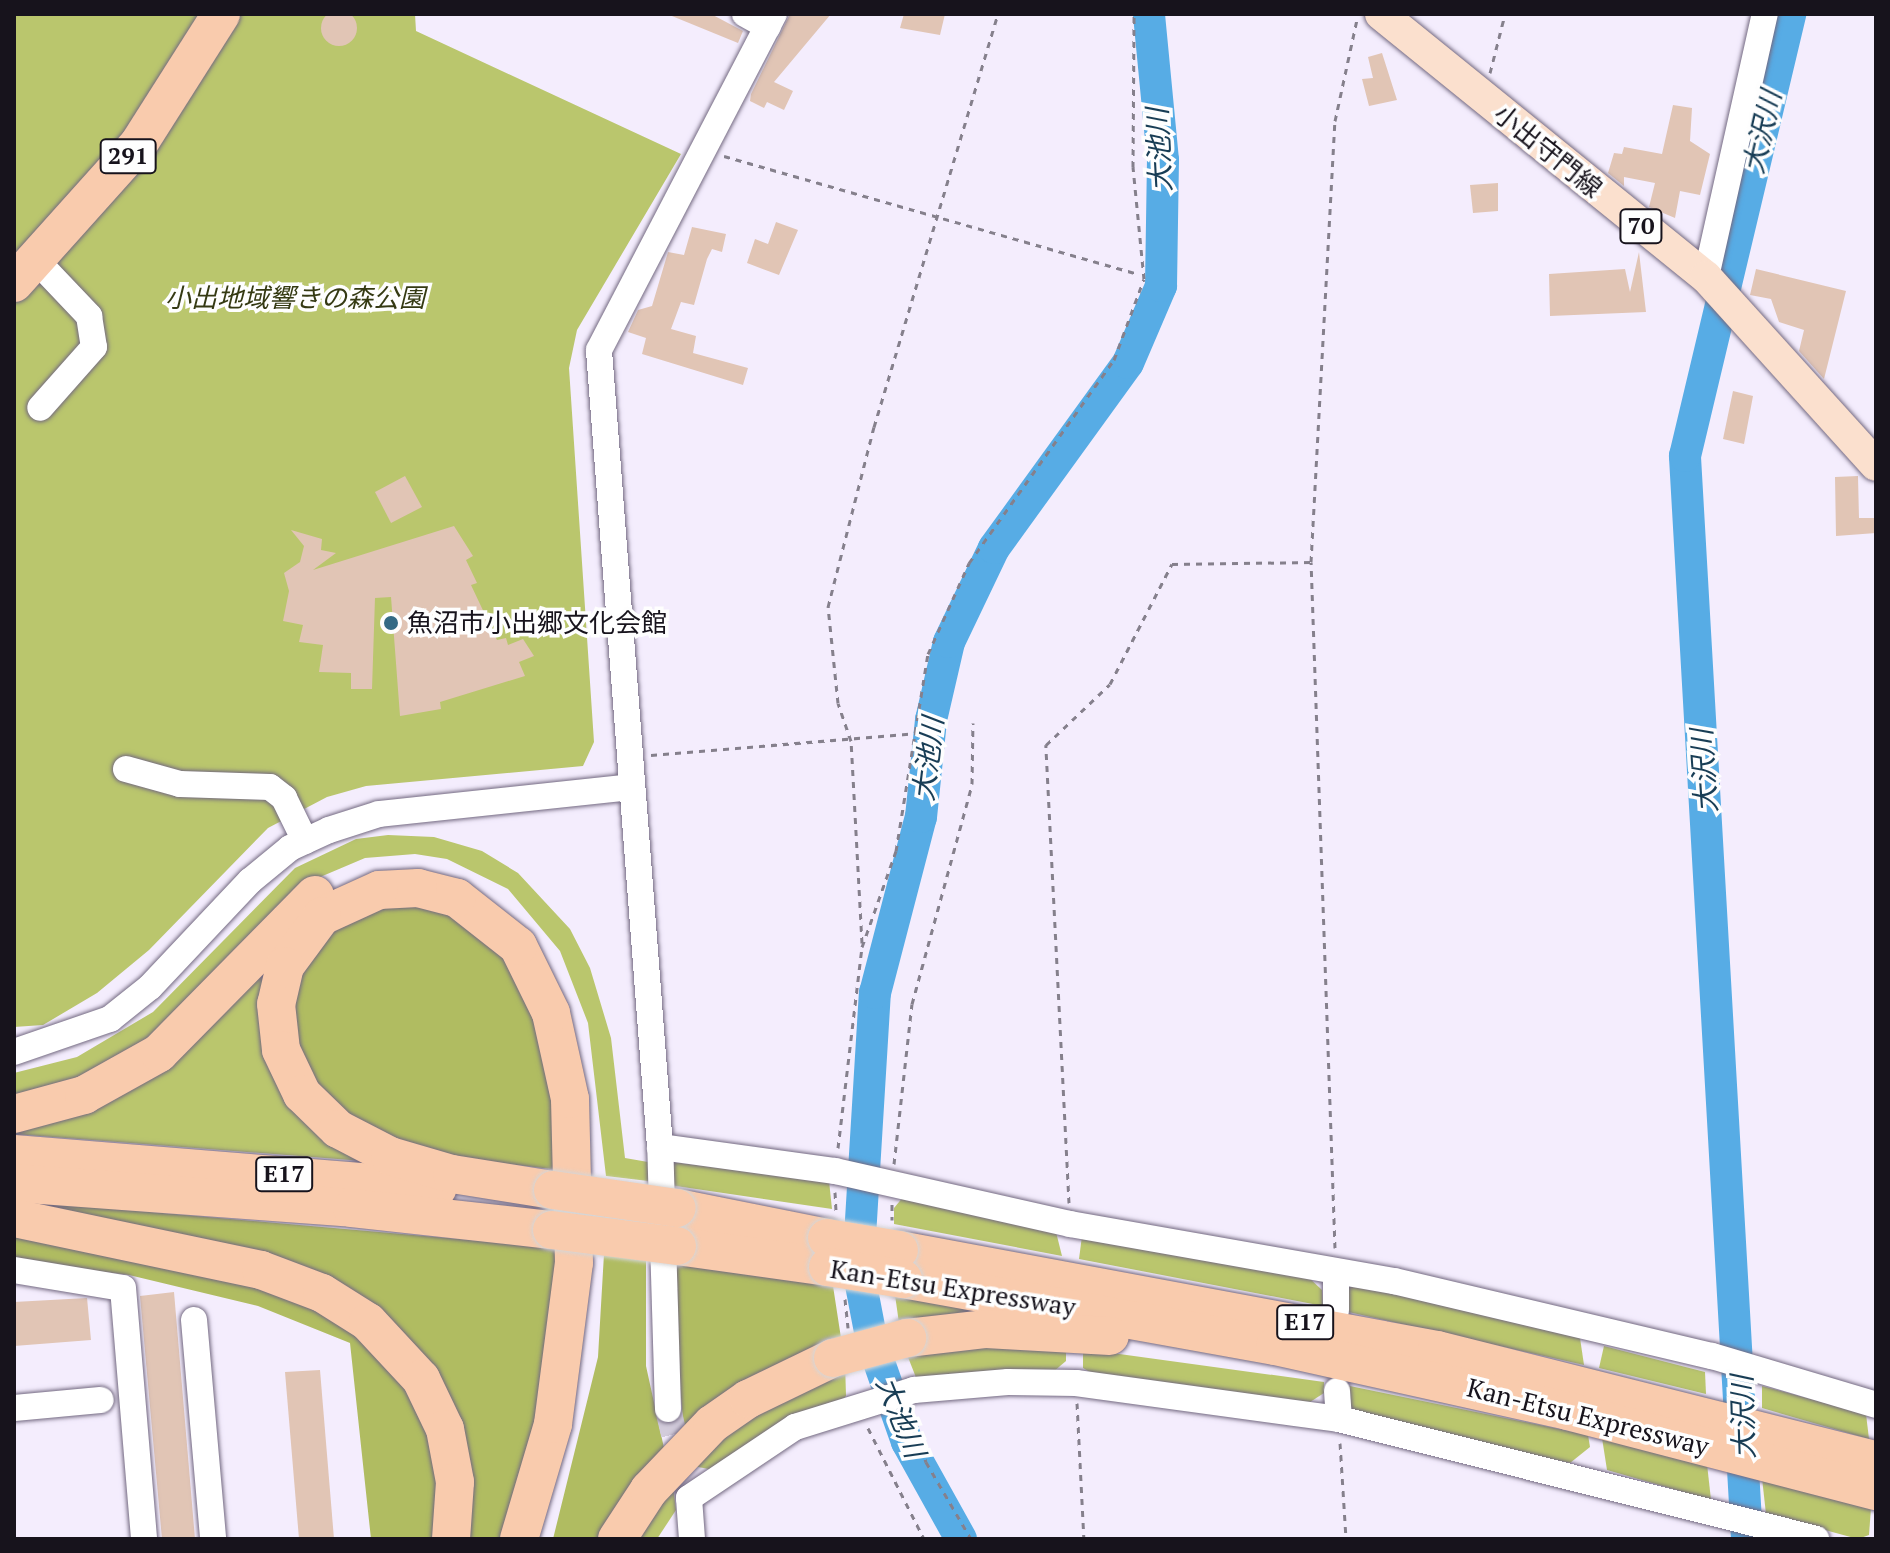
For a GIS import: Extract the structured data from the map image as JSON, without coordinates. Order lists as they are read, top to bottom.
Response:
{
  "streets": {
    "highway": ["291", "E17", "Kan-Etsu Expressway"],
    "main road": ["小出守門線", "70"]
  },
  "water": ["大沢川", "大池川"],
  "parks": ["小出地域響きの森公園"],
  "places": ["魚沼市小出郷文化会館"]
}
